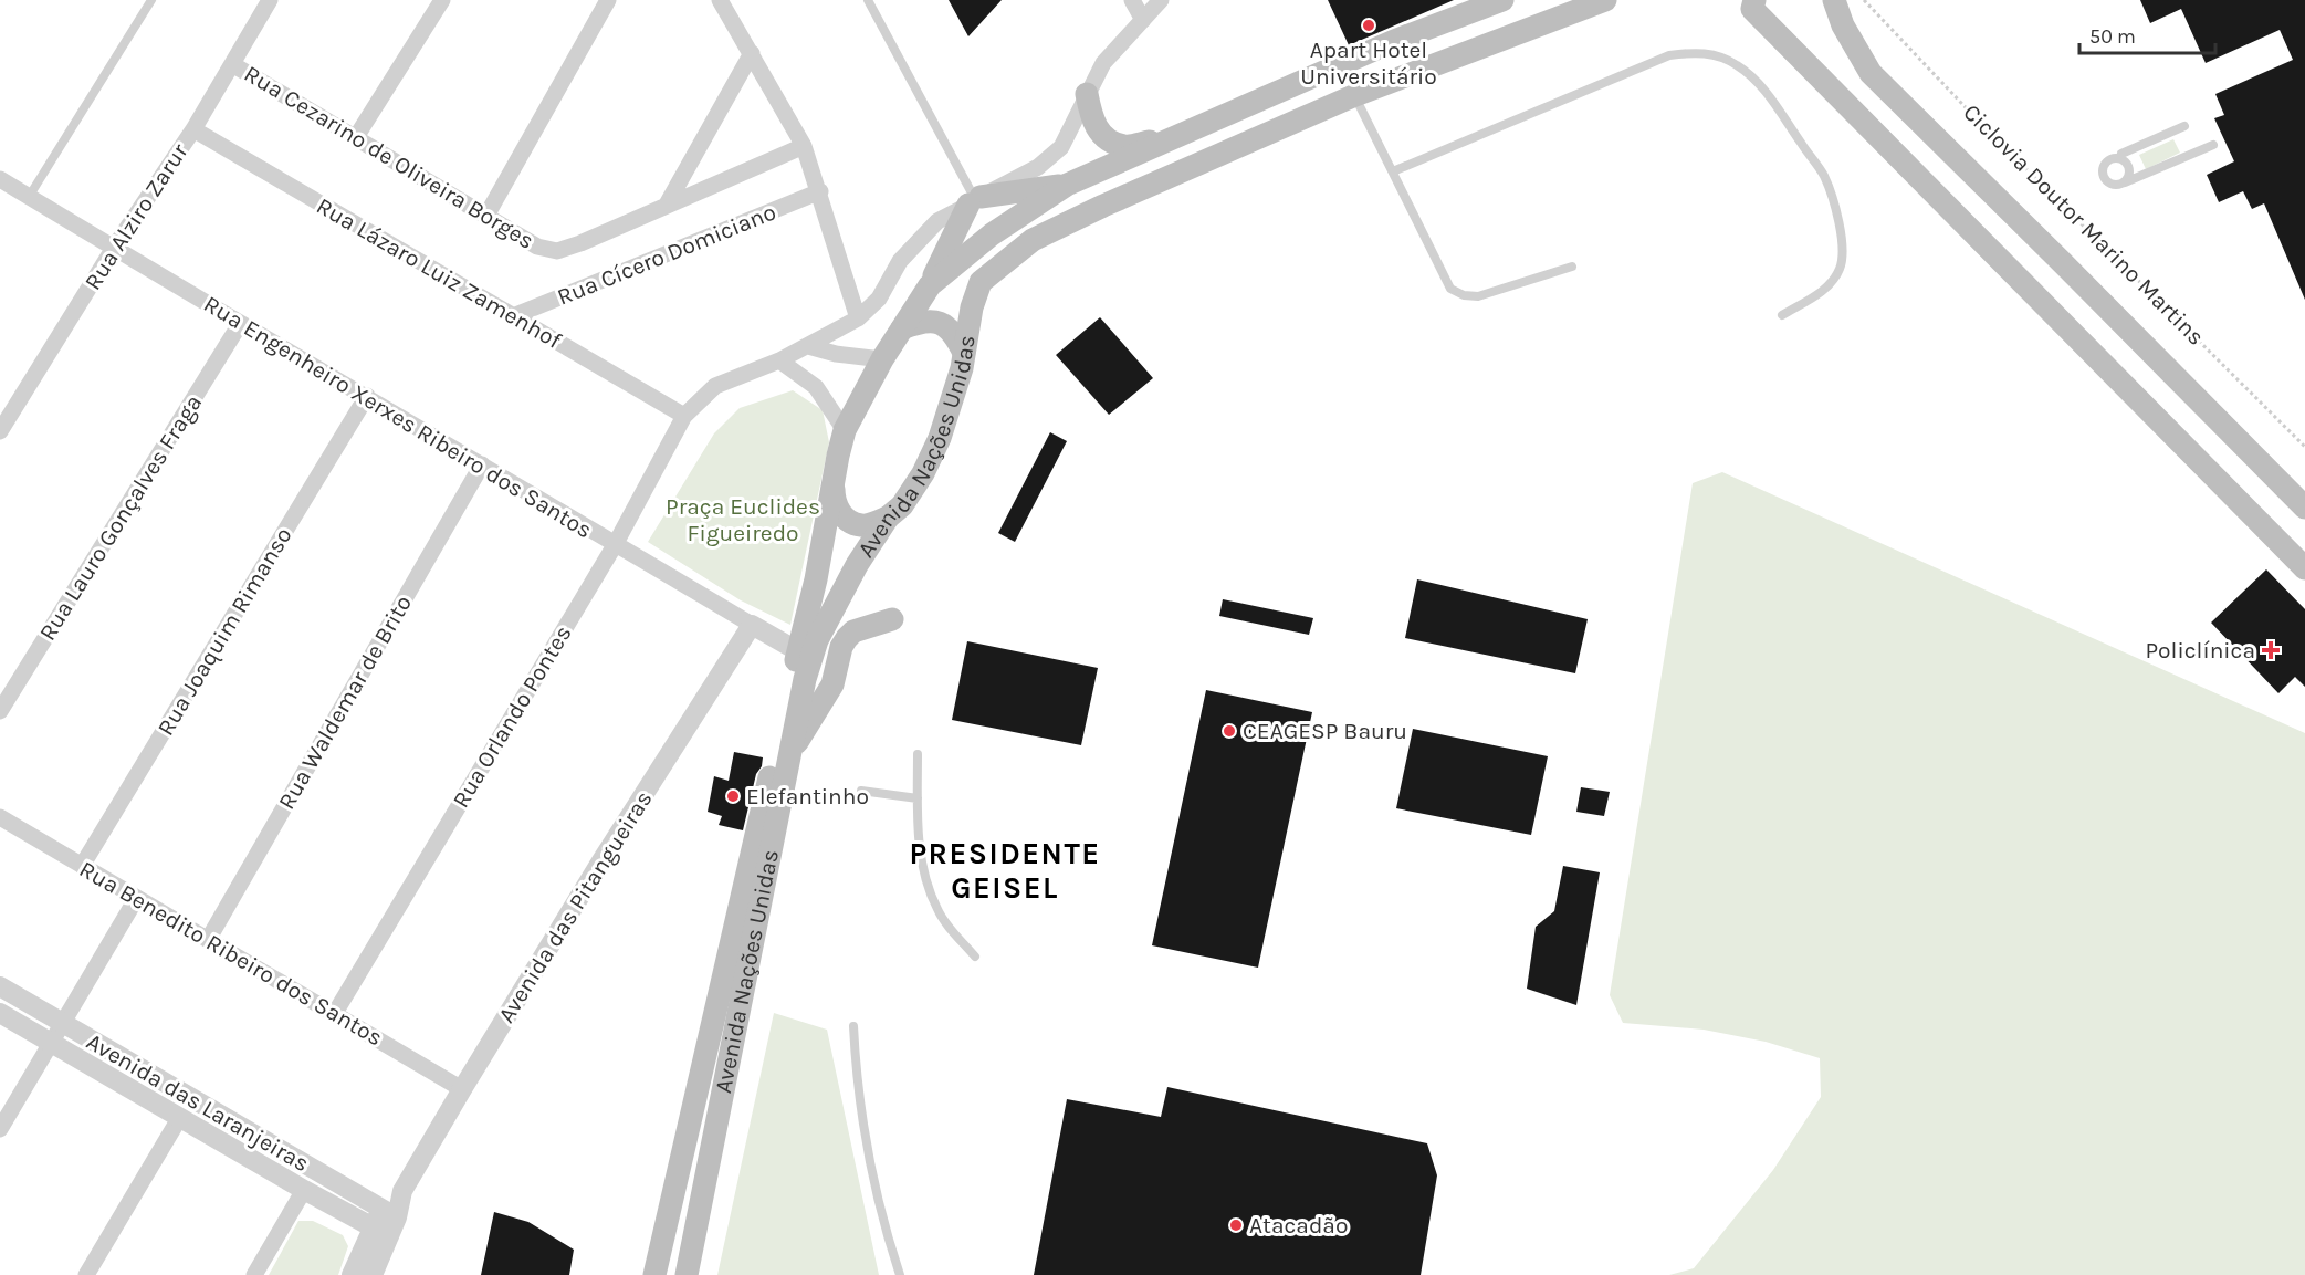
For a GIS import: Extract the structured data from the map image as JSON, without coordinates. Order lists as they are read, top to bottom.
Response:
{
  "streets": {
    "main road": ["Avenida Nações Unidas"],
    "street": [
      "Rua Cezarino de Oliveira Borges",
      "Rua Alziro Zarur",
      "Rua Cícero Domiciano",
      "Rua Lázaro Luiz Zamenhof",
      "Rua Engenheiro Xerxes Ribeiro dos Santos",
      "Rua Lauro Gonçalves Fraga",
      "Rua Joaquim Rimanso",
      "Rua Waldemar de Brito",
      "Rua Orlando Pontes",
      "Avenida das Pitangueiras",
      "Rua Benedito Ribeiro dos Santos",
      "Avenida das Laranjeiras"
    ],
    "path": ["Ciclovia Doutor Marino Martins"]
  },
  "crossings": [
    ["Rua Cezarino de Oliveira Borges", "Rua Alziro Zarur"],
    ["Rua Alziro Zarur", "Rua Lázaro Luiz Zamenhof"],
    ["Rua Alziro Zarur", "Rua Engenheiro Xerxes Ribeiro dos Santos"],
    ["Rua Cícero Domiciano", "Rua Lázaro Luiz Zamenhof"],
    ["Rua Lázaro Luiz Zamenhof", "Rua Orlando Pontes"],
    ["Rua Engenheiro Xerxes Ribeiro dos Santos", "Avenida Nações Unidas"],
    ["Rua Engenheiro Xerxes Ribeiro dos Santos", "Rua Lauro Gonçalves Fraga"],
    ["Rua Engenheiro Xerxes Ribeiro dos Santos", "Rua Joaquim Rimanso"],
    ["Rua Engenheiro Xerxes Ribeiro dos Santos", "Rua Waldemar de Brito"],
    ["Rua Engenheiro Xerxes Ribeiro dos Santos", "Rua Orlando Pontes"],
    ["Rua Engenheiro Xerxes Ribeiro dos Santos", "Avenida das Pitangueiras"],
    ["Rua Joaquim Rimanso", "Rua Benedito Ribeiro dos Santos"],
    ["Rua Waldemar de Brito", "Rua Benedito Ribeiro dos Santos"],
    ["Rua Orlando Pontes", "Rua Benedito Ribeiro dos Santos"],
    ["Avenida das Pitangueiras", "Rua Benedito Ribeiro dos Santos"],
    ["Avenida das Pitangueiras", "Avenida das Laranjeiras"]
  ],
  "districts": ["PRESIDENTE GEISEL"],
  "parks": ["Praça Euclides Figueiredo"],
  "places": {
    "other": [
      "Apart Hotel Universitário",
      "CEAGESP Bauru",
      "Elefantinho",
      "Atacadão"
    ],
    "health": ["Policlínica"]
  },
  "scale_bar": "50 m"
}
